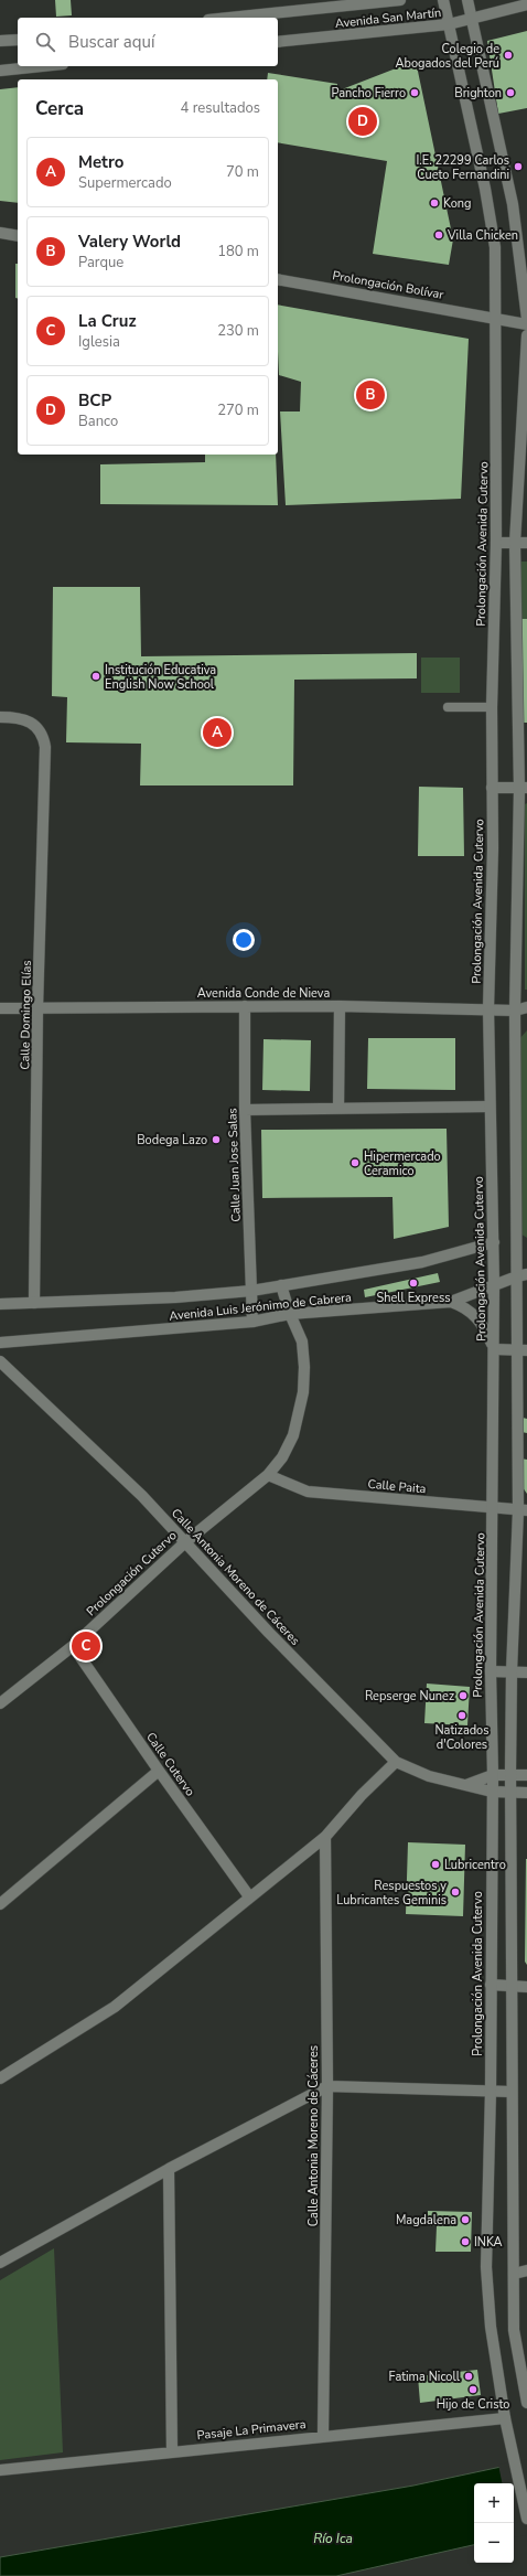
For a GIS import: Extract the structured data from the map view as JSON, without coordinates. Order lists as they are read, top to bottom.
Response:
{
  "streets": {
    "street": [
      "Avenida San Martín",
      "Prolongación Bolívar",
      "Prolongación Avenida Cutervo",
      "Avenida Conde de Nieva",
      "Calle Domingo Elías",
      "Calle Juan Jose Salas",
      "Avenida Luis Jerónimo de Cabrera",
      "Calle Paita",
      "Prolongación Cutervo",
      "Calle Antonia Moreno de Cáceres",
      "Calle Cutervo",
      "Pasaje La Primavera"
    ]
  },
  "crossings": [
    ["Avenida San Martín", "Prolongación Avenida Cutervo"],
    ["Prolongación Bolívar", "Prolongación Avenida Cutervo"],
    ["Prolongación Avenida Cutervo", "Avenida Conde de Nieva"],
    ["Prolongación Avenida Cutervo", "Avenida Luis Jerónimo de Cabrera"],
    ["Prolongación Avenida Cutervo", "Calle Paita"],
    ["Prolongación Avenida Cutervo", "Calle Antonia Moreno de Cáceres"],
    ["Prolongación Avenida Cutervo", "Pasaje La Primavera"],
    ["Avenida Conde de Nieva", "Calle Domingo Elías"],
    ["Avenida Conde de Nieva", "Calle Juan Jose Salas"],
    ["Calle Domingo Elías", "Avenida Luis Jerónimo de Cabrera"],
    ["Calle Juan Jose Salas", "Avenida Luis Jerónimo de Cabrera"],
    ["Avenida Luis Jerónimo de Cabrera", "Prolongación Cutervo"],
    ["Calle Paita", "Prolongación Cutervo"],
    ["Prolongación Cutervo", "Calle Antonia Moreno de Cáceres"],
    ["Prolongación Cutervo", "Calle Cutervo"],
    ["Calle Antonia Moreno de Cáceres", "Pasaje La Primavera"]
  ],
  "water": ["Río Ica"],
  "places": [
    "Colegio de Abogados del Perú",
    "Pancho Fierro",
    "Brighton",
    "I.E. 22299 Carlos Cueto Fernandini",
    "Kong",
    "Villa Chicken",
    "Institución Educativa English Now School",
    "Bodega Lazo",
    "Hipermercado Ceramico",
    "Shell Express",
    "Repserge Nunez",
    "Natizados d'Colores",
    "Lubricentro",
    "Respuestos y Lubricantes Geminis",
    "Magdalena",
    "INKA",
    "Fatima Nicoll",
    "Hijo de Cristo"
  ],
  "page": {
    "search": "Buscar aquí",
    "heading": ["Cerca", "4 resultados"],
    "pins": [
      "D",
      "B",
      "A",
      "C"
    ],
    "list": [
      {
        "mark": "A",
        "name": "Metro",
        "note": "Supermercado",
        "value": "70 m"
      },
      {
        "mark": "B",
        "name": "Valery World",
        "note": "Parque",
        "value": "180 m"
      },
      {
        "mark": "C",
        "name": "La Cruz",
        "note": "Iglesia",
        "value": "230 m"
      },
      {
        "mark": "D",
        "name": "BCP",
        "note": "Banco",
        "value": "270 m"
      }
    ],
    "map_buttons": ["+", "−"]
  }
}
